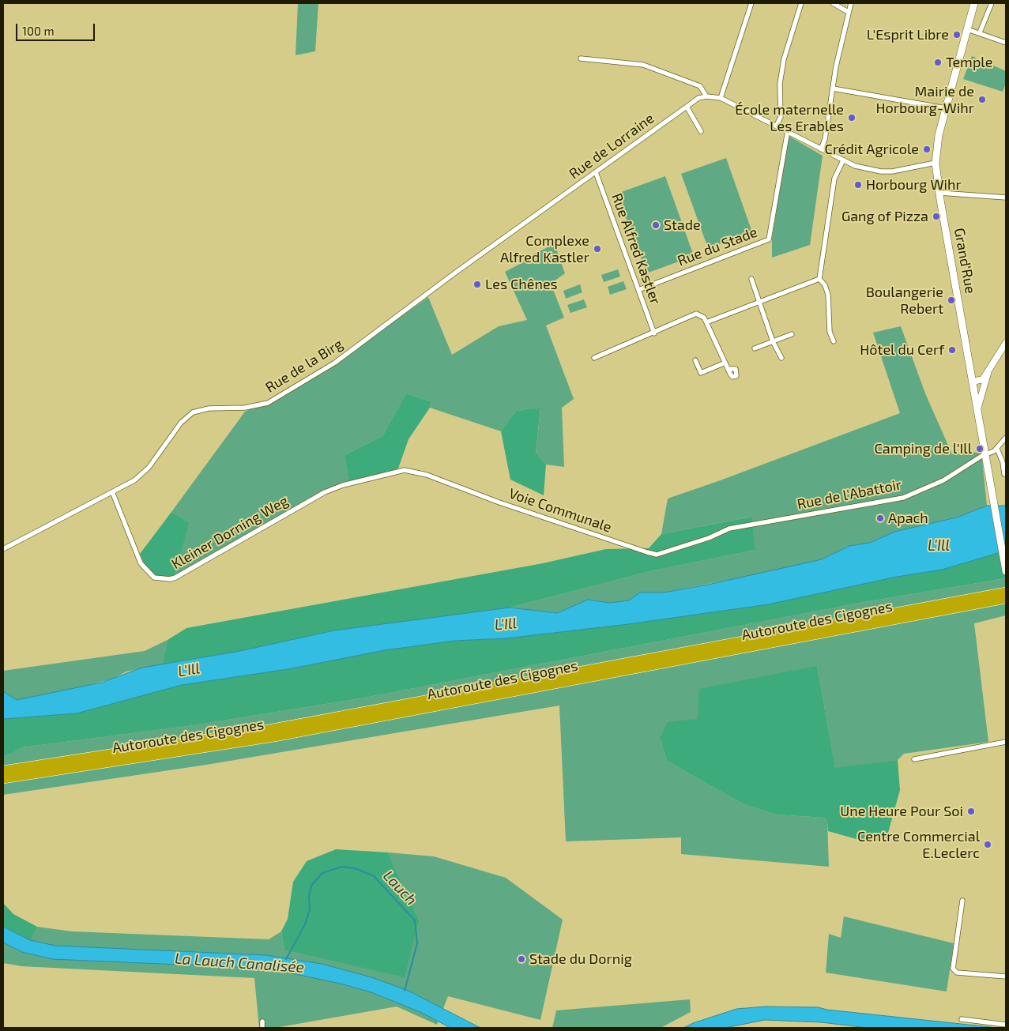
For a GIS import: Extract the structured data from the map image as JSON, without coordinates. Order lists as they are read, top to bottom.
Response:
{
  "streets": {
    "highway": ["Autoroute des Cigognes"],
    "main road": ["Grand'Rue"],
    "street": [
      "Rue de Lorraine",
      "Rue du Stade",
      "Rue Alfred Kastler",
      "Rue de la Birg",
      "Rue de l'Abattoir",
      "Voie Communale",
      "Kleiner Dorning Weg"
    ]
  },
  "crossings": [
    ["Rue de Lorraine", "Rue Alfred Kastler"],
    ["Rue de Lorraine", "Rue de la Birg"],
    ["Rue du Stade", "Rue Alfred Kastler"],
    ["Grand'Rue", "Rue de l'Abattoir"],
    ["Rue de la Birg", "Kleiner Dorning Weg"],
    ["Rue de l'Abattoir", "Voie Communale"],
    ["Voie Communale", "Kleiner Dorning Weg"]
  ],
  "water": ["L'Ill", "Lauch", "La Lauch Canalisée"],
  "places": [
    "L'Esprit Libre",
    "Temple",
    "Mairie de Horbourg-Wihr",
    "École maternelle Les Erables",
    "Crédit Agricole",
    "Horbourg Wihr",
    "Gang of Pizza",
    "Stade",
    "Complexe Alfred Kastler",
    "Les Chênes",
    "Boulangerie Rebert",
    "Hôtel du Cerf",
    "Camping de l'Ill",
    "Apach",
    "Une Heure Pour Soi",
    "Centre Commercial E.Leclerc",
    "Stade du Dornig"
  ],
  "scale_bar": "100 m"
}
